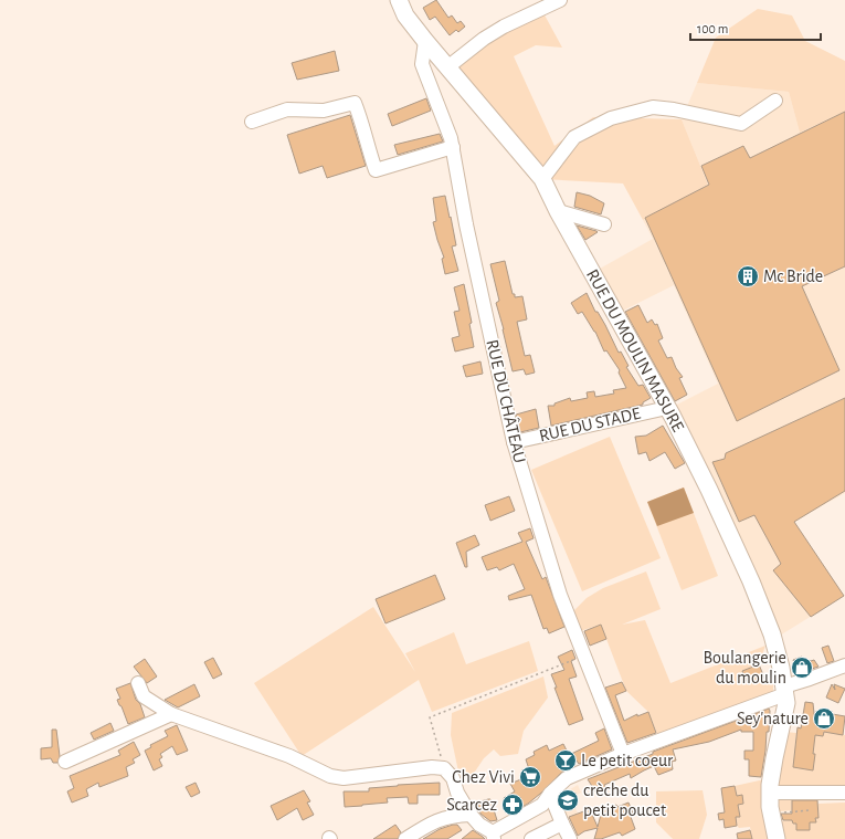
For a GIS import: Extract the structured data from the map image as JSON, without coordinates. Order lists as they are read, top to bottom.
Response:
{
  "streets": {
    "main road": ["RUE DU MOULIN MASURE"],
    "street": ["RUE DU CHÂTEAU", "RUE DU STADE"]
  },
  "crossings": [
    ["RUE DU MOULIN MASURE", "RUE DU CHÂTEAU"],
    ["RUE DU MOULIN MASURE", "RUE DU STADE"],
    ["RUE DU CHÂTEAU", "RUE DU STADE"]
  ],
  "places": {
    "building": ["Mc Bride"],
    "shop": ["Boulangerie du moulin", "Sey'nature"],
    "bar": ["Le petit coeur"],
    "supermarket": ["Chez Vivi"],
    "school or university": ["crèche du petit poucet"],
    "pharmacy": ["Scarcez"]
  },
  "scale_bar": "100 m"
}
